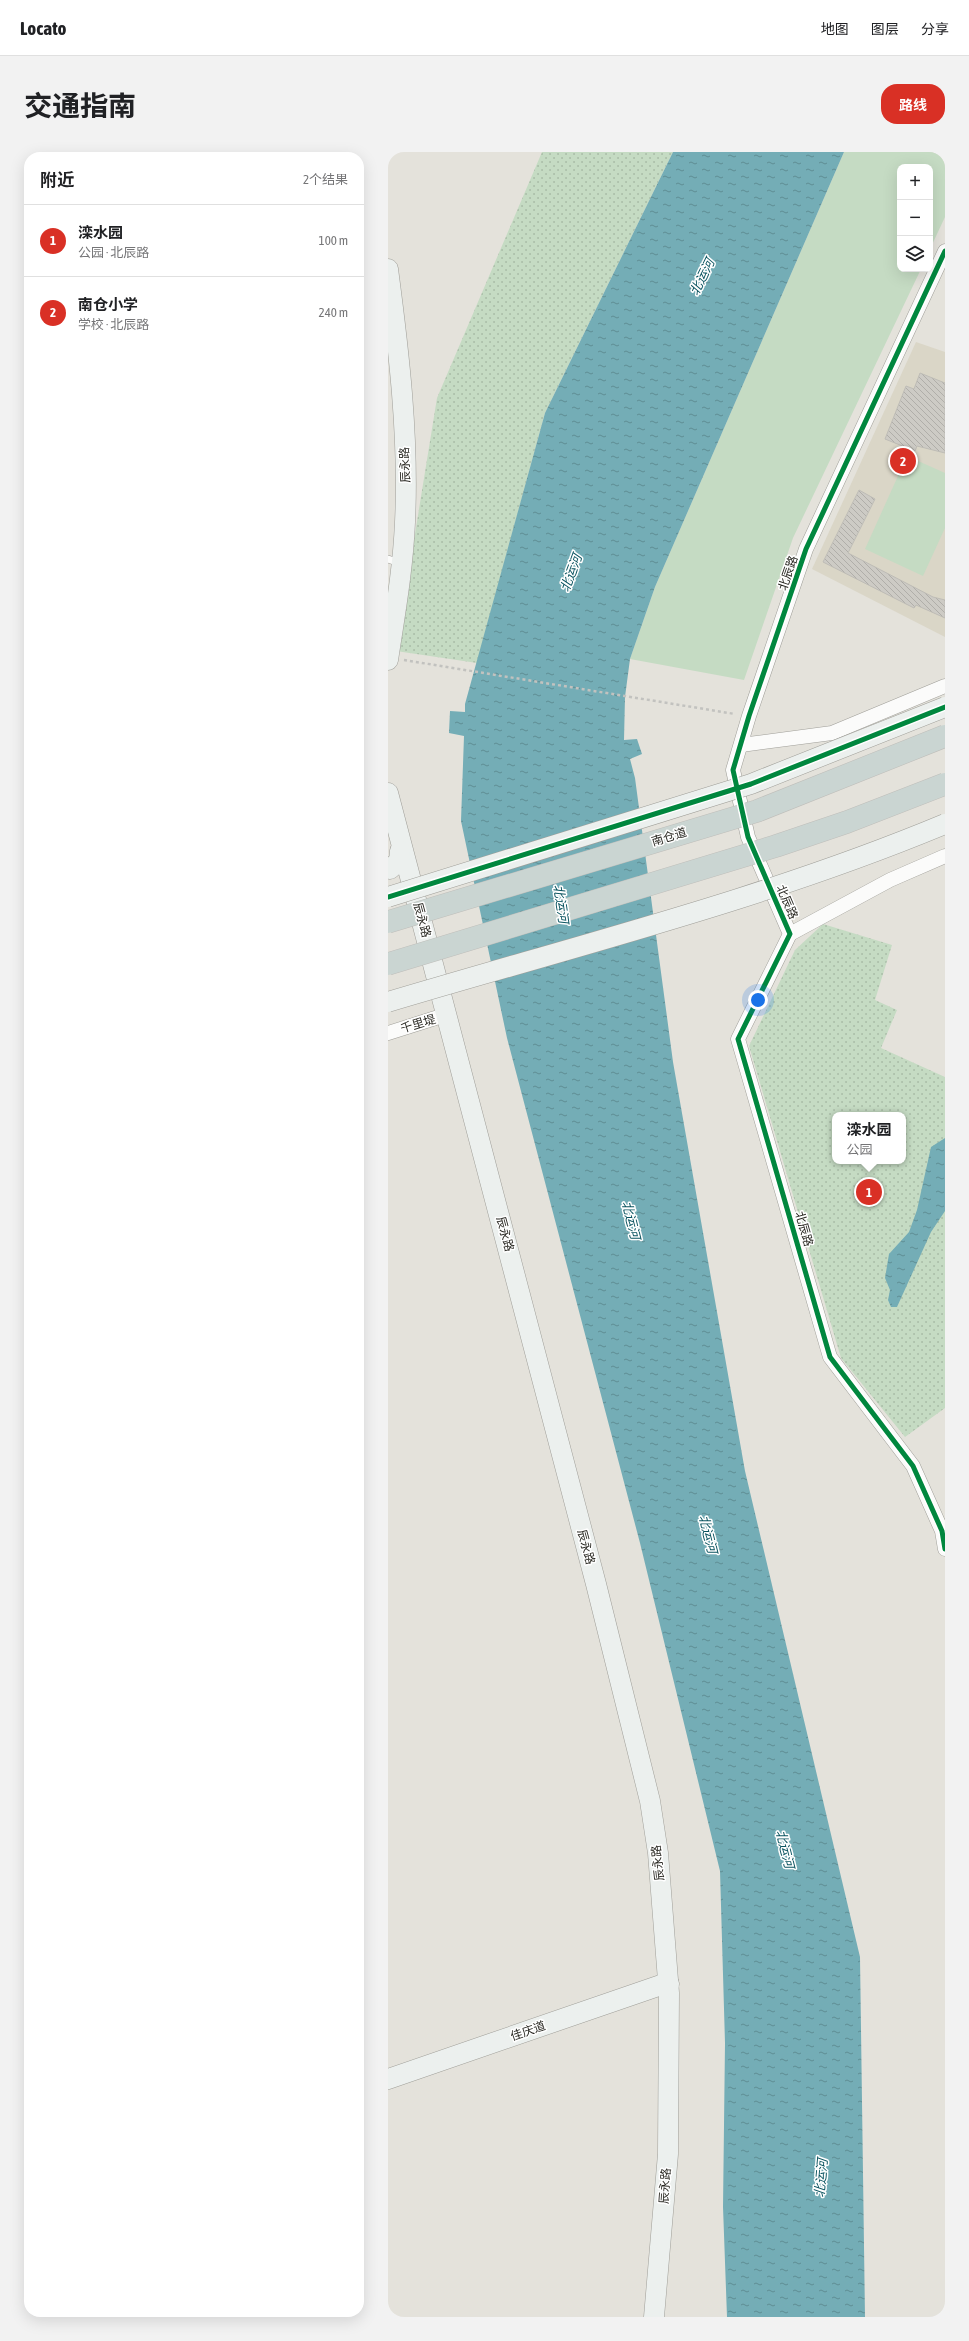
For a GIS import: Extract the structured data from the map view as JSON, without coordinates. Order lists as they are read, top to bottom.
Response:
{
  "streets": {
    "highway": ["南仓道"],
    "main road": ["辰永路", "佳庆道"],
    "street": ["北辰路", "千里堤"]
  },
  "crossings": [
    ["辰永路", "千里堤"],
    ["辰永路", "佳庆道"]
  ],
  "water": ["北运河"],
  "page": {
    "header": "Locato",
    "nav": ["地图", "图层", "分享"],
    "title": "交通指南",
    "buttons": "路线",
    "heading": ["附近", "2个结果"],
    "map_buttons": ["+", "−"],
    "list": [
      {
        "mark": "1",
        "name": "滦水园",
        "note": "公园 · 北辰路",
        "value": "100 m"
      },
      {
        "mark": "2",
        "name": "南仓小学",
        "note": "学校 · 北辰路",
        "value": "240 m"
      }
    ],
    "pins": ["2", "1"],
    "popup": ["滦水园", "公园"]
  }
}
